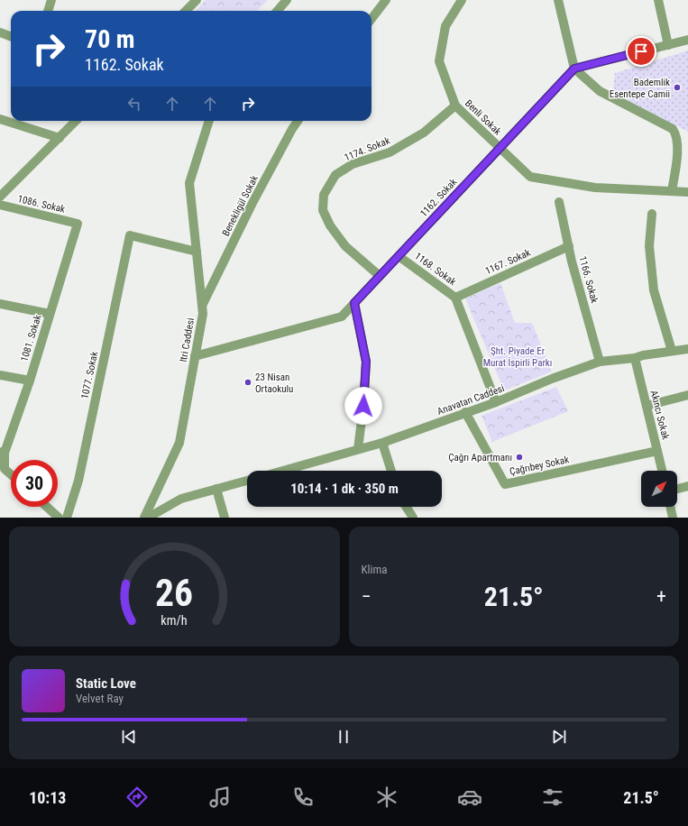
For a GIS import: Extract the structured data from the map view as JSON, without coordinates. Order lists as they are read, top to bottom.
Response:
{
  "streets": {
    "street": [
      "Benli Sokak",
      "1174. Sokak",
      "1162. Sokak",
      "1086. Sokak",
      "Benekligül Sokak",
      "1167. Sokak",
      "1168. Sokak",
      "1166. Sokak",
      "1081. Sokak",
      "Itri Caddesi",
      "1077. Sokak",
      "Anavatan Caddesi",
      "Akıncı Sokak",
      "Çağrıbey Sokak"
    ]
  },
  "crossings": [
    ["Benli Sokak", "1174. Sokak"],
    ["Benli Sokak", "1162. Sokak"],
    ["1174. Sokak", "1162. Sokak"],
    ["1162. Sokak", "1168. Sokak"],
    ["1162. Sokak", "Itri Caddesi"],
    ["1086. Sokak", "1081. Sokak"],
    ["Benekligül Sokak", "Itri Caddesi"],
    ["1167. Sokak", "1168. Sokak"],
    ["1167. Sokak", "1166. Sokak"],
    ["1168. Sokak", "Anavatan Caddesi"],
    ["1166. Sokak", "Anavatan Caddesi"],
    ["Itri Caddesi", "1077. Sokak"],
    ["Anavatan Caddesi", "Akıncı Sokak"],
    ["Anavatan Caddesi", "Çağrıbey Sokak"],
    ["Akıncı Sokak", "Çağrıbey Sokak"]
  ],
  "parks": ["Şht. Piyade Er Murat İspirli Parkı"],
  "places": ["Bademlik Esentepe Camii", "23 Nisan Ortaokulu", "Çağrı Apartmanı"],
  "north": "top right",
  "page": {
    "turn": ["70 m", "1162. Sokak"],
    "limit": "30",
    "trip": "10:14 · 1 dk · 350 m",
    "tile": "Klima",
    "heat": ["−", "21.5°", "+"],
    "song": ["Static Love", "Velvet Ray"],
    "tabs": ["10:13", "21.5°"],
    "gauge": ["26", "km/h"]
  }
}
